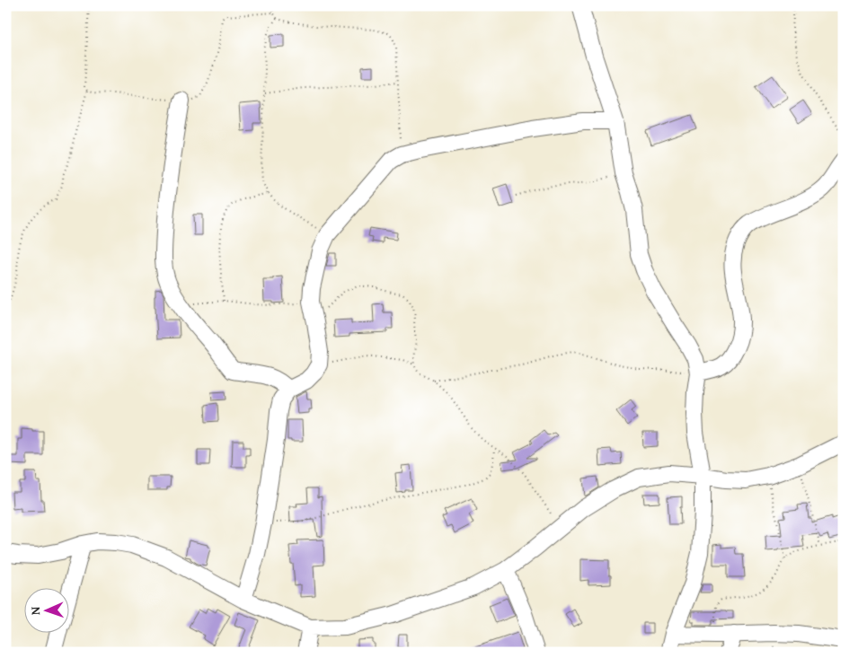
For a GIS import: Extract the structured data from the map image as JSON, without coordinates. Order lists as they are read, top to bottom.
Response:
{
  "north": "left"
}
